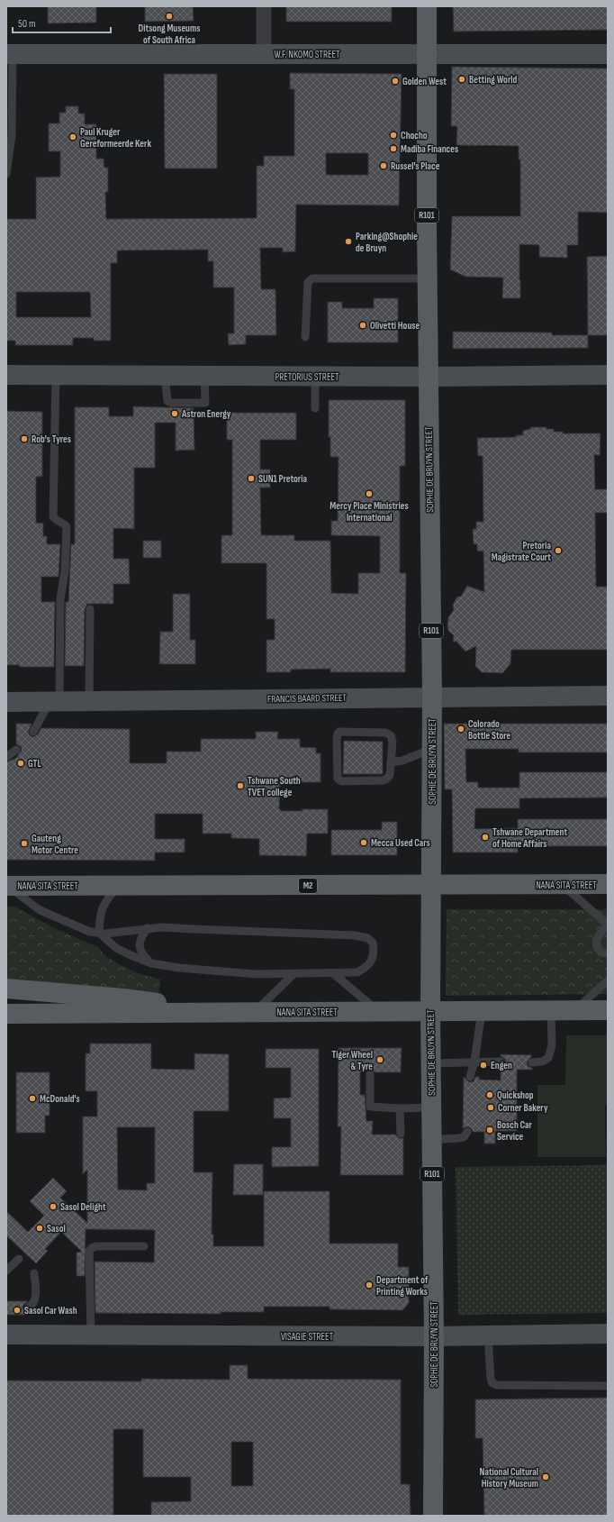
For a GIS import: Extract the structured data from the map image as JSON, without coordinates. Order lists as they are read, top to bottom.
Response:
{
  "streets": {
    "main road": [
      "R101",
      "SOPHIE DE BRUYN STREET",
      "NANA SITA STREET",
      "M2"
    ],
    "street": [
      "W.F. NKOMO STREET",
      "PRETORIUS STREET",
      "FRANCIS BAARD STREET",
      "VISAGIE STREET"
    ]
  },
  "crossings": [
    ["W.F. NKOMO STREET", "SOPHIE DE BRUYN STREET"],
    ["PRETORIUS STREET", "SOPHIE DE BRUYN STREET"],
    ["SOPHIE DE BRUYN STREET", "FRANCIS BAARD STREET"],
    ["SOPHIE DE BRUYN STREET", "NANA SITA STREET"],
    ["SOPHIE DE BRUYN STREET", "VISAGIE STREET"]
  ],
  "places": [
    "Ditsong Museums of South Africa",
    "Betting World",
    "Golden West",
    "Chocho",
    "Paul Kruger Gereformeerde Kerk",
    "Madiba Finances",
    "Russel's Place",
    "Parking@Shophie de Bruyn",
    "Olivetti House",
    "Astron Energy",
    "Rob's Tyres",
    "SUN1 Pretoria",
    "Mercy Place Ministries International",
    "Pretoria Magistrate Court",
    "Colorado Bottle Store",
    "GTL",
    "Tshwane South TVET college",
    "Tshwane Department of Home Affairs",
    "Mecca Used Cars",
    "Gauteng Motor Centre",
    "Tiger Wheel & Tyre",
    "Engen",
    "Quickshop",
    "McDonald's",
    "Corner Bakery",
    "Bosch Car Service",
    "Sasol Delight",
    "Sasol",
    "Department of Printing Works",
    "Sasol Car Wash",
    "National Cultural History Museum"
  ],
  "scale_bar": "50 m"
}
